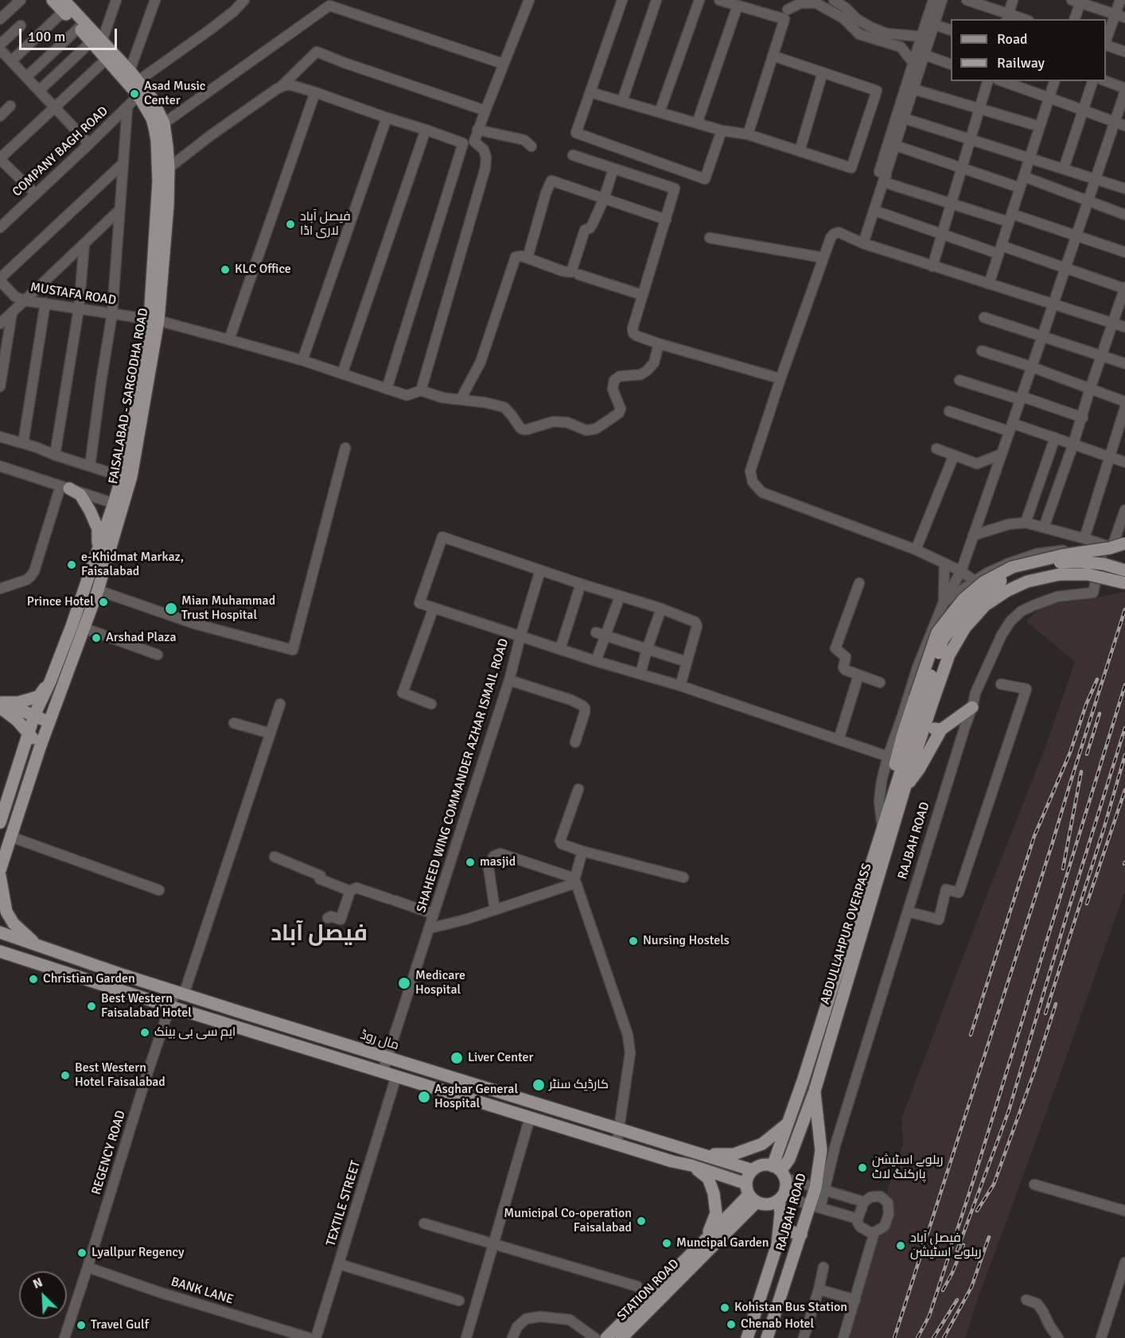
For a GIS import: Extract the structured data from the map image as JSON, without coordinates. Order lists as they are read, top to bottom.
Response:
{
  "streets": {
    "main road": [
      "FAISALABAD - SARGODHA ROAD",
      "RAJBAH ROAD",
      "ABDULLAHPUR OVERPASS",
      "مال روڈ",
      "STATION ROAD"
    ],
    "street": [
      "COMPANY BAGH ROAD",
      "MUSTAFA ROAD",
      "SHAHEED WING COMMANDER AZHAR ISMAIL ROAD",
      "REGENCY ROAD",
      "TEXTILE STREET",
      "BANK LANE"
    ]
  },
  "crossings": [
    ["COMPANY BAGH ROAD", "FAISALABAD - SARGODHA ROAD"],
    ["MUSTAFA ROAD", "FAISALABAD - SARGODHA ROAD"],
    ["SHAHEED WING COMMANDER AZHAR ISMAIL ROAD", "مال روڈ"],
    ["RAJBAH ROAD", "ABDULLAHPUR OVERPASS"],
    ["RAJBAH ROAD", "مال روڈ"],
    ["RAJBAH ROAD", "STATION ROAD"],
    ["ABDULLAHPUR OVERPASS", "مال روڈ"],
    ["ABDULLAHPUR OVERPASS", "STATION ROAD"],
    ["مال روڈ", "REGENCY ROAD"],
    ["مال روڈ", "STATION ROAD"],
    ["REGENCY ROAD", "BANK LANE"]
  ],
  "districts": ["فیصل آباد"],
  "places": [
    "Asad Music Center",
    "فیصل آباد لاری اڈا",
    "KLC Office",
    "e-Khidmat Markaz, Faisalabad",
    "Prince Hotel",
    "Mian Muhammad Trust Hospital",
    "Arshad Plaza",
    "masjid",
    "Nursing Hostels",
    "Christian Garden",
    "Medicare Hospital",
    "Best Western Faisalabad Hotel",
    "ایم سی بی بینک",
    "Liver Center",
    "Best Western Hotel Faisalabad",
    "کارڈیک سنٹر",
    "Asghar General Hospital",
    "ریلوے اسٹیشن پارکنگ لاٹ",
    "Municipal Co-operation Faisalabad",
    "Muncipal Garden",
    "فیصل آباد ریلوے اسٹیشن",
    "Lyallpur Regency",
    "Kohistan Bus Station",
    "Chenab Hotel",
    "Travel Gulf"
  ],
  "legend": ["Road", "Railway"],
  "scale_bar": "100 m",
  "north": "top left"
}
